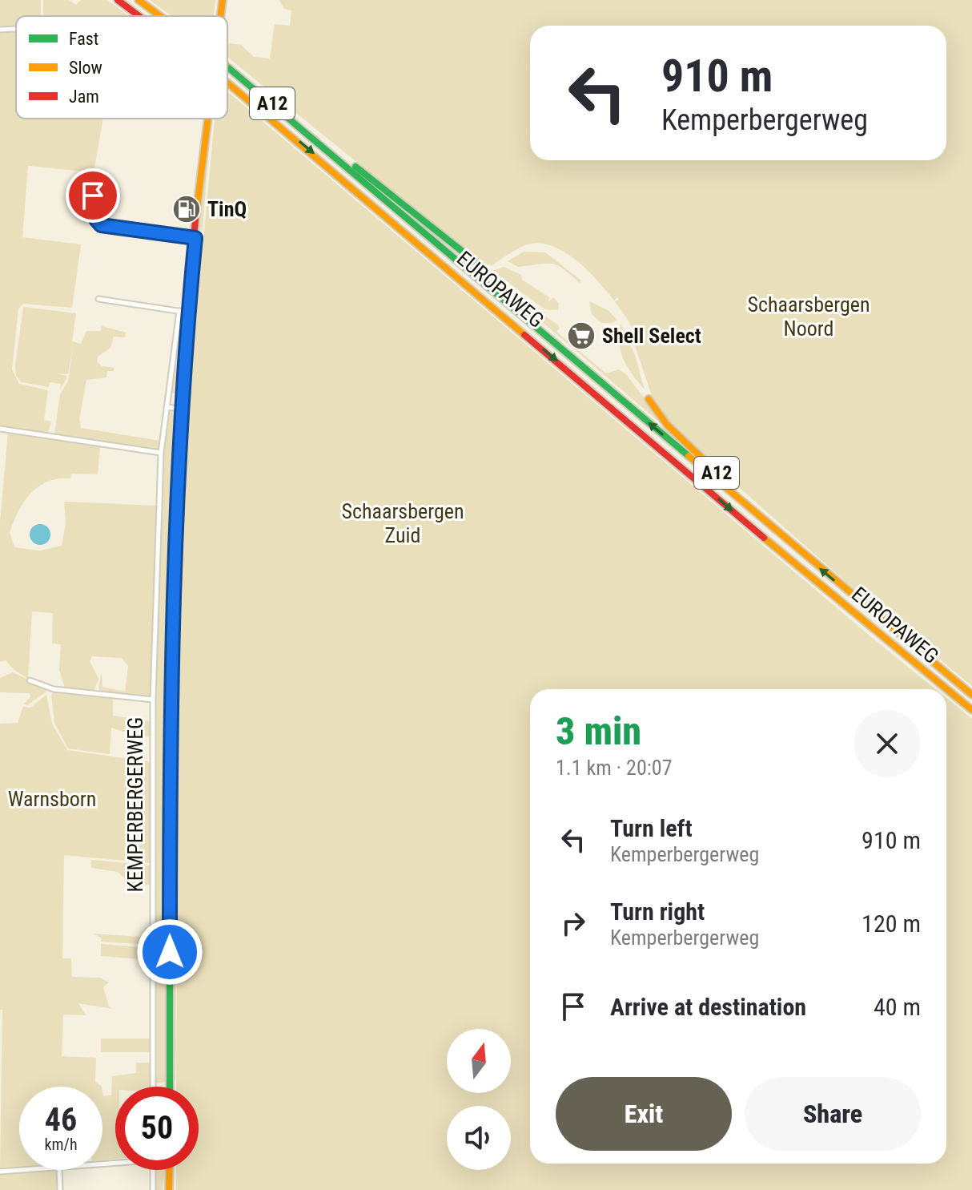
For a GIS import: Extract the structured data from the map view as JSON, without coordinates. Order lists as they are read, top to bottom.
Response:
{
  "streets": {
    "main road": ["A12", "EUROPAWEG", "KEMPERBERGERWEG"]
  },
  "crossings": [
    ["A12", "EUROPAWEG"]
  ],
  "parks": ["Schaarsbergen Noord", "Schaarsbergen Zuid", "Warnsborn"],
  "places": {
    "fuel station": ["TinQ"],
    "supermarket": ["Shell Select"]
  },
  "legend": ["Fast", "Slow", "Jam"],
  "north": "top",
  "page": {
    "turn": ["910 m", "Kemperbergerweg"],
    "heading": ["3 min", "1.1 km · 20:07"],
    "list": [
      {
        "name": "Turn left",
        "note": "Kemperbergerweg",
        "value": "910 m"
      },
      {
        "name": "Turn right",
        "note": "Kemperbergerweg",
        "value": "120 m"
      },
      {
        "name": "Arrive at destination",
        "value": "40 m"
      }
    ],
    "buttons": ["Exit", "Share"],
    "speed": "46 km/h",
    "limit": "50"
  }
}
